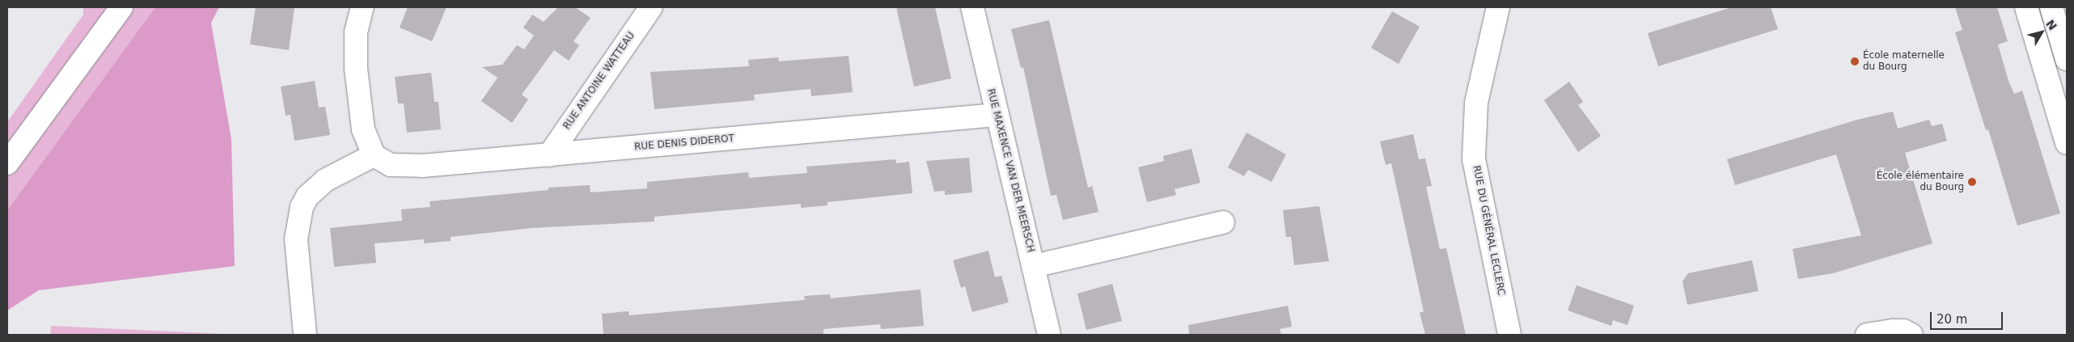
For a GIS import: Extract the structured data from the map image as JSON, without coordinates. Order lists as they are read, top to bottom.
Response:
{
  "streets": {
    "street": [
      "RUE ANTOINE WATTEAU",
      "RUE DENIS DIDEROT",
      "RUE MAXENCE VAN DER MEERSCH",
      "RUE DU GÉNÉRAL LECLERC"
    ]
  },
  "crossings": [
    ["RUE ANTOINE WATTEAU", "RUE DENIS DIDEROT"],
    ["RUE DENIS DIDEROT", "RUE MAXENCE VAN DER MEERSCH"]
  ],
  "places": ["École maternelle du Bourg", "École élémentaire du Bourg"],
  "scale_bar": "20 m",
  "north": "top right"
}
